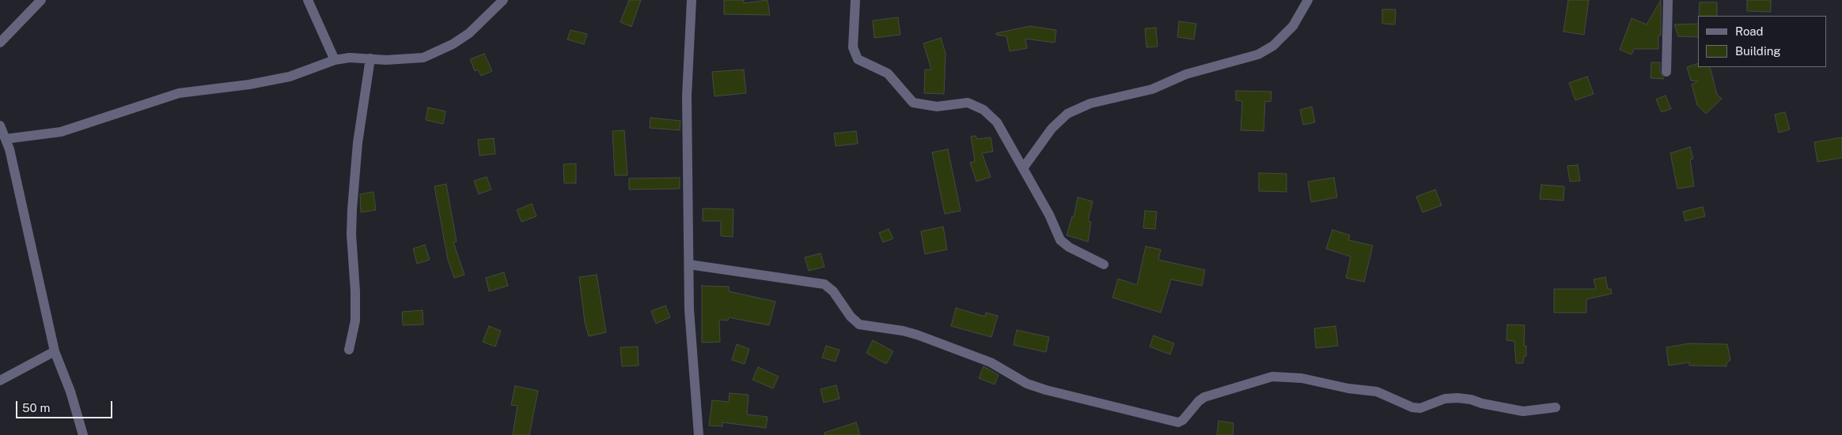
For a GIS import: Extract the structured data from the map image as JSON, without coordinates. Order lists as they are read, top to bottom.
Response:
{
  "legend": ["Road", "Building"],
  "scale_bar": "50 m"
}
